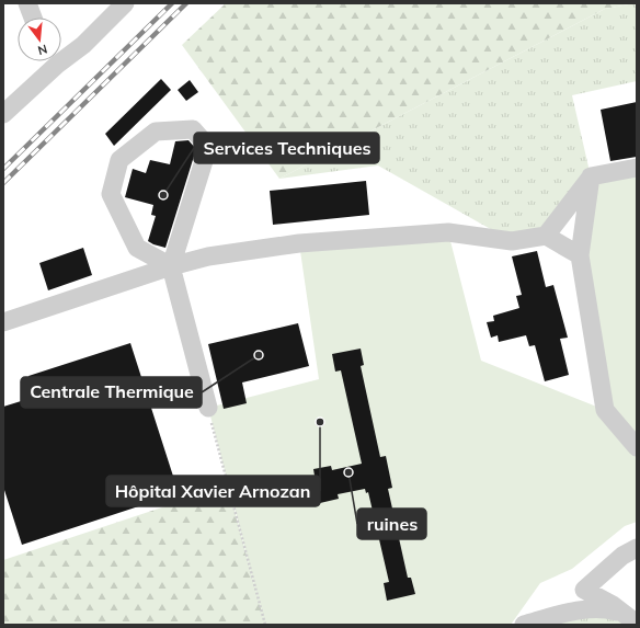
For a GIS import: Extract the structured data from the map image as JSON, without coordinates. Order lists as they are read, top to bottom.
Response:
{
  "places": [
    "Services Techniques",
    "Centrale Thermique",
    "Hôpital Xavier Arnozan",
    "ruines"
  ],
  "north": "bottom"
}
